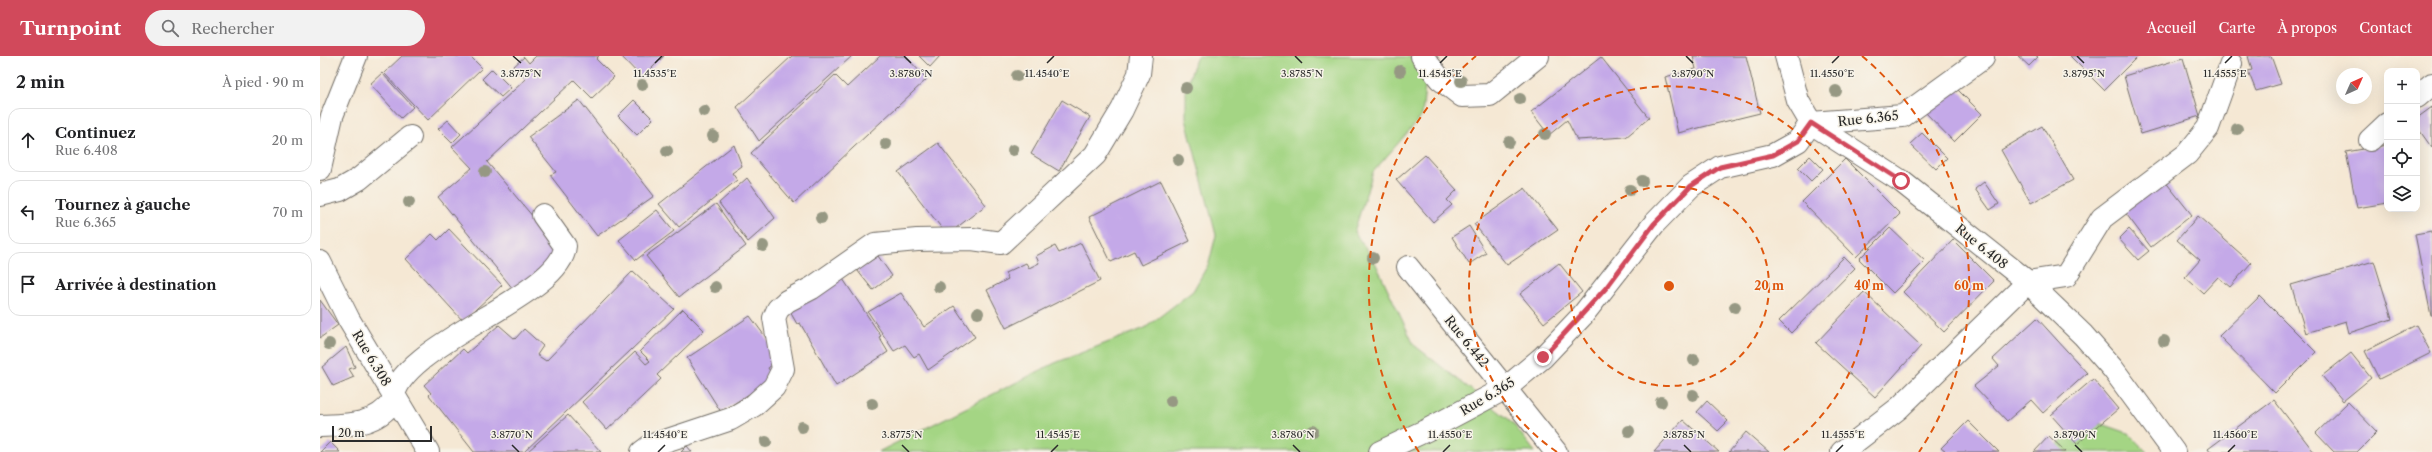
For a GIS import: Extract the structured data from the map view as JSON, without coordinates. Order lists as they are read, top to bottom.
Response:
{
  "streets": {
    "street": [
      "Rue 6.365",
      "Rue 6.408",
      "Rue 6.442",
      "Rue 6.308"
    ]
  },
  "crossings": [
    ["Rue 6.365", "Rue 6.408"],
    ["Rue 6.365", "Rue 6.442"]
  ],
  "scale_bar": "20 m",
  "north": "top right",
  "page": {
    "header": "Turnpoint",
    "search": "Rechercher",
    "nav": [
      "Accueil",
      "Carte",
      "À propos",
      "Contact"
    ],
    "heading": ["2 min", "À pied · 90 m"],
    "map_buttons": ["+", "−"],
    "list": [
      ["Continuez", "Rue 6.408", "20 m"],
      ["Tournez à gauche", "Rue 6.365", "70 m"],
      "Arrivée à destination"
    ],
    "scale": "20 m"
  },
  "coordinates": [
    "3.8775°N",
    "11.4535°E",
    "3.8780°N",
    "11.4540°E",
    "3.8785°N",
    "11.4545°E",
    "3.8790°N",
    "11.4550°E",
    "3.8795°N",
    "11.4555°E",
    "3.8770°N",
    "11.4560°E"
  ],
  "rings": ["20 m", "40 m", "60 m"]
}
